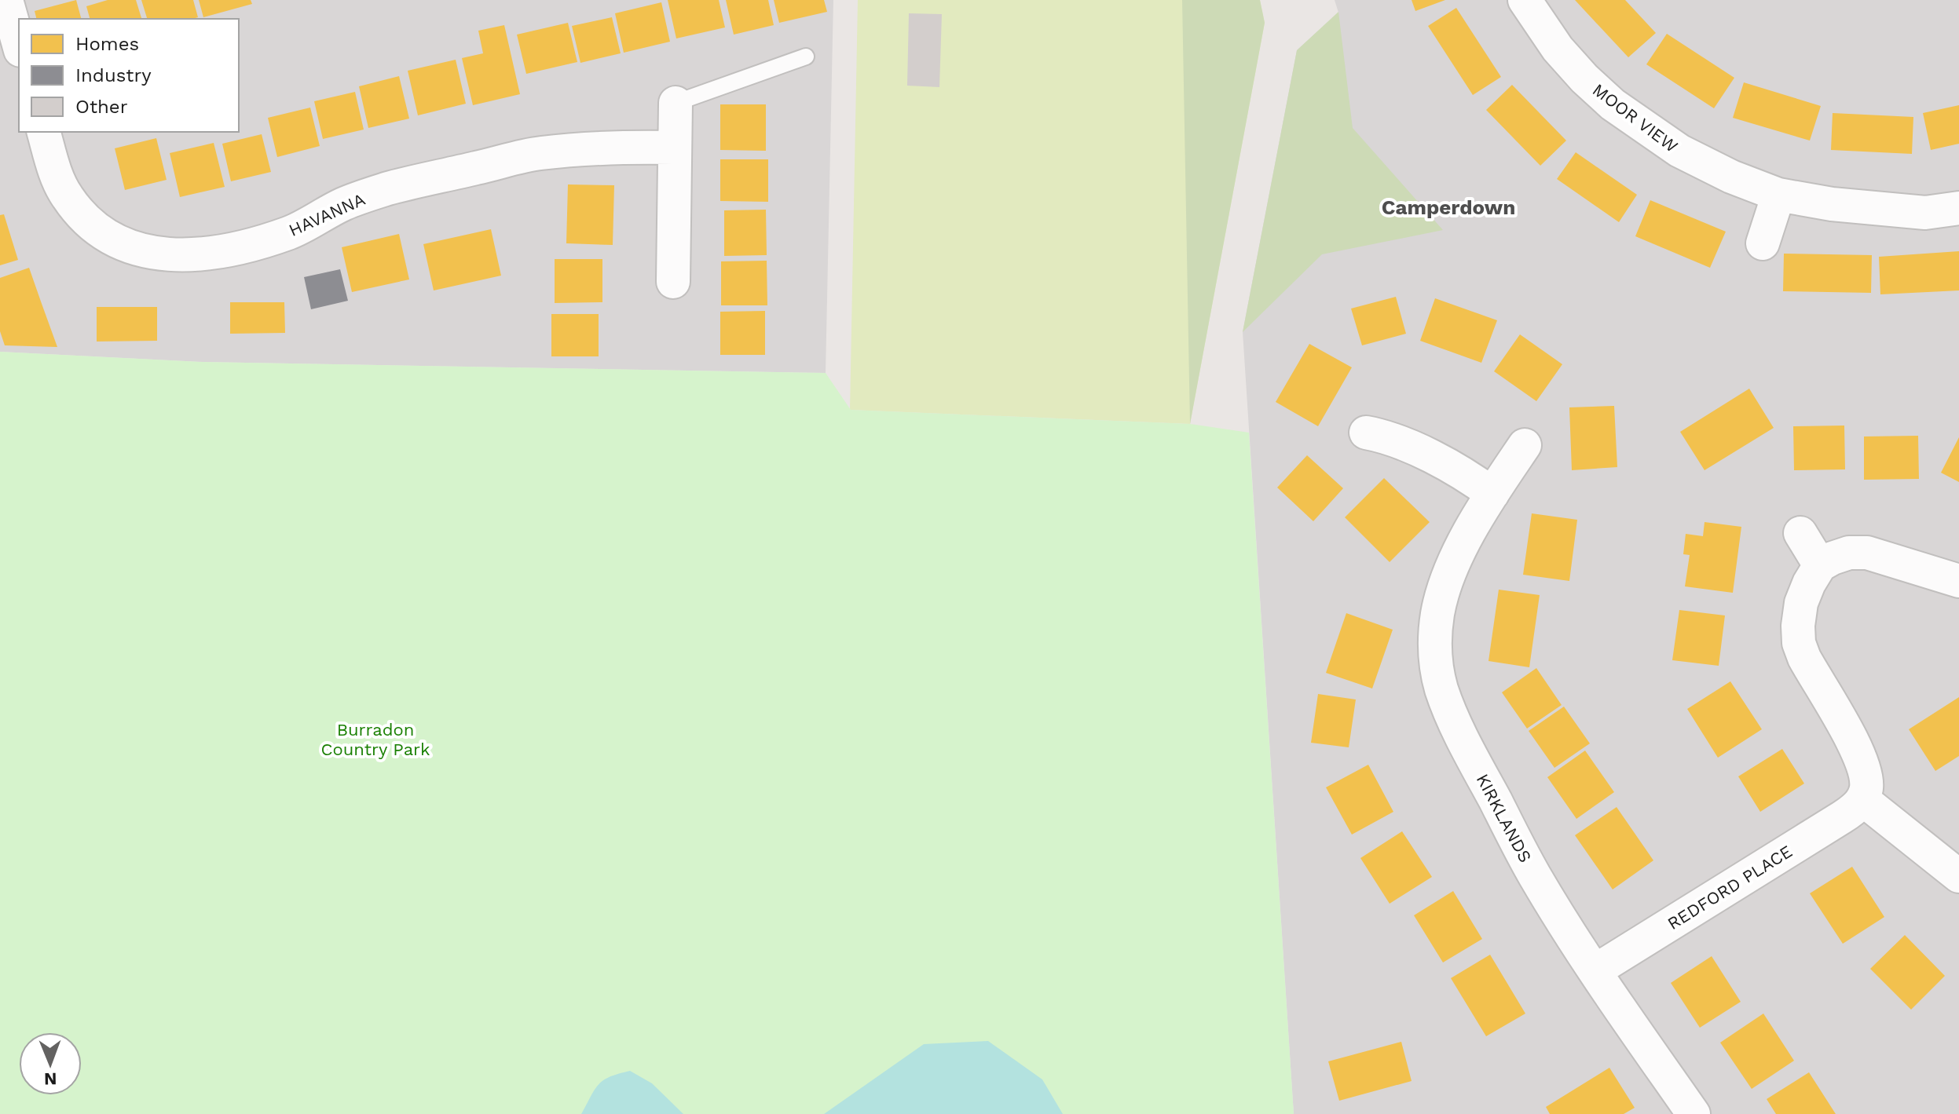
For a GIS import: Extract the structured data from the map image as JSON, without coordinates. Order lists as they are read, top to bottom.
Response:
{
  "streets": {
    "street": [
      "MOOR VIEW",
      "HAVANNA",
      "KIRKLANDS",
      "REDFORD PLACE"
    ]
  },
  "crossings": [
    ["KIRKLANDS", "REDFORD PLACE"]
  ],
  "districts": ["Camperdown"],
  "parks": ["Burradon Country Park"],
  "legend": ["Homes", "Industry", "Other"],
  "north": "bottom"
}
